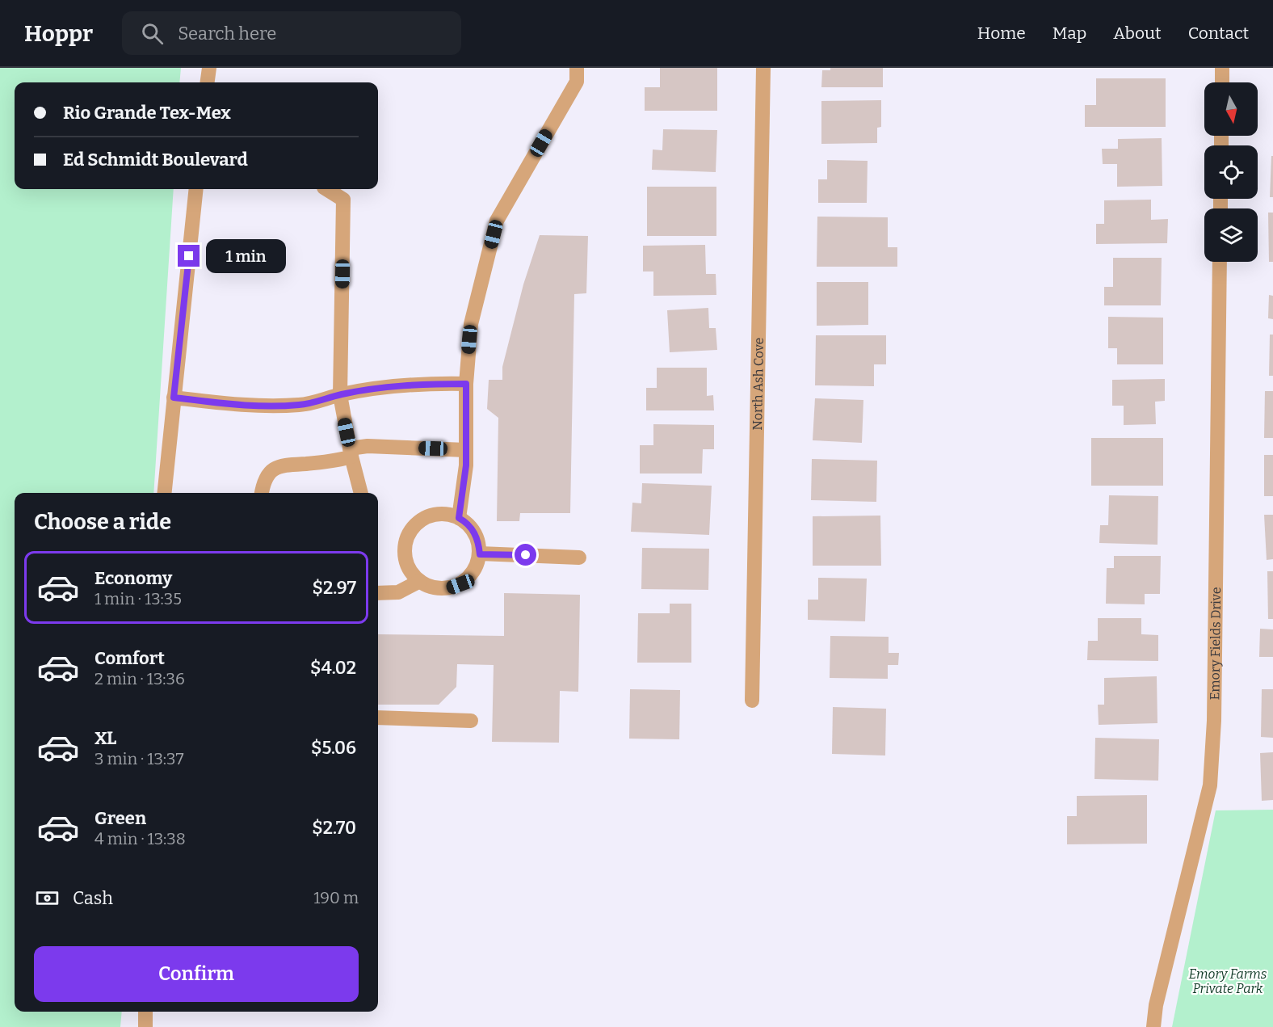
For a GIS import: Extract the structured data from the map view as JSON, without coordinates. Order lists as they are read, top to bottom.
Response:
{
  "streets": {
    "street": ["North Ash Cove", "Emory Fields Drive"]
  },
  "parks": ["Emory Farms Private Park"],
  "north": "bottom",
  "page": {
    "header": "Hoppr",
    "search": "Search here",
    "nav": [
      "Home",
      "Map",
      "About",
      "Contact"
    ],
    "banner": ["Rio Grande Tex-Mex", "Ed Schmidt Boulevard"],
    "bubble": "1 min",
    "heading": "Choose a ride",
    "list": [
      {
        "name": "Economy",
        "note": "1 min · 13:35",
        "value": "$2.97"
      },
      {
        "name": "Comfort",
        "note": "2 min · 13:36",
        "value": "$4.02"
      },
      {
        "name": "XL",
        "note": "3 min · 13:37",
        "value": "$5.06"
      },
      {
        "name": "Green",
        "note": "4 min · 13:38",
        "value": "$2.70"
      }
    ],
    "pay": ["Cash", "190 m"],
    "buttons": "Confirm"
  }
}
